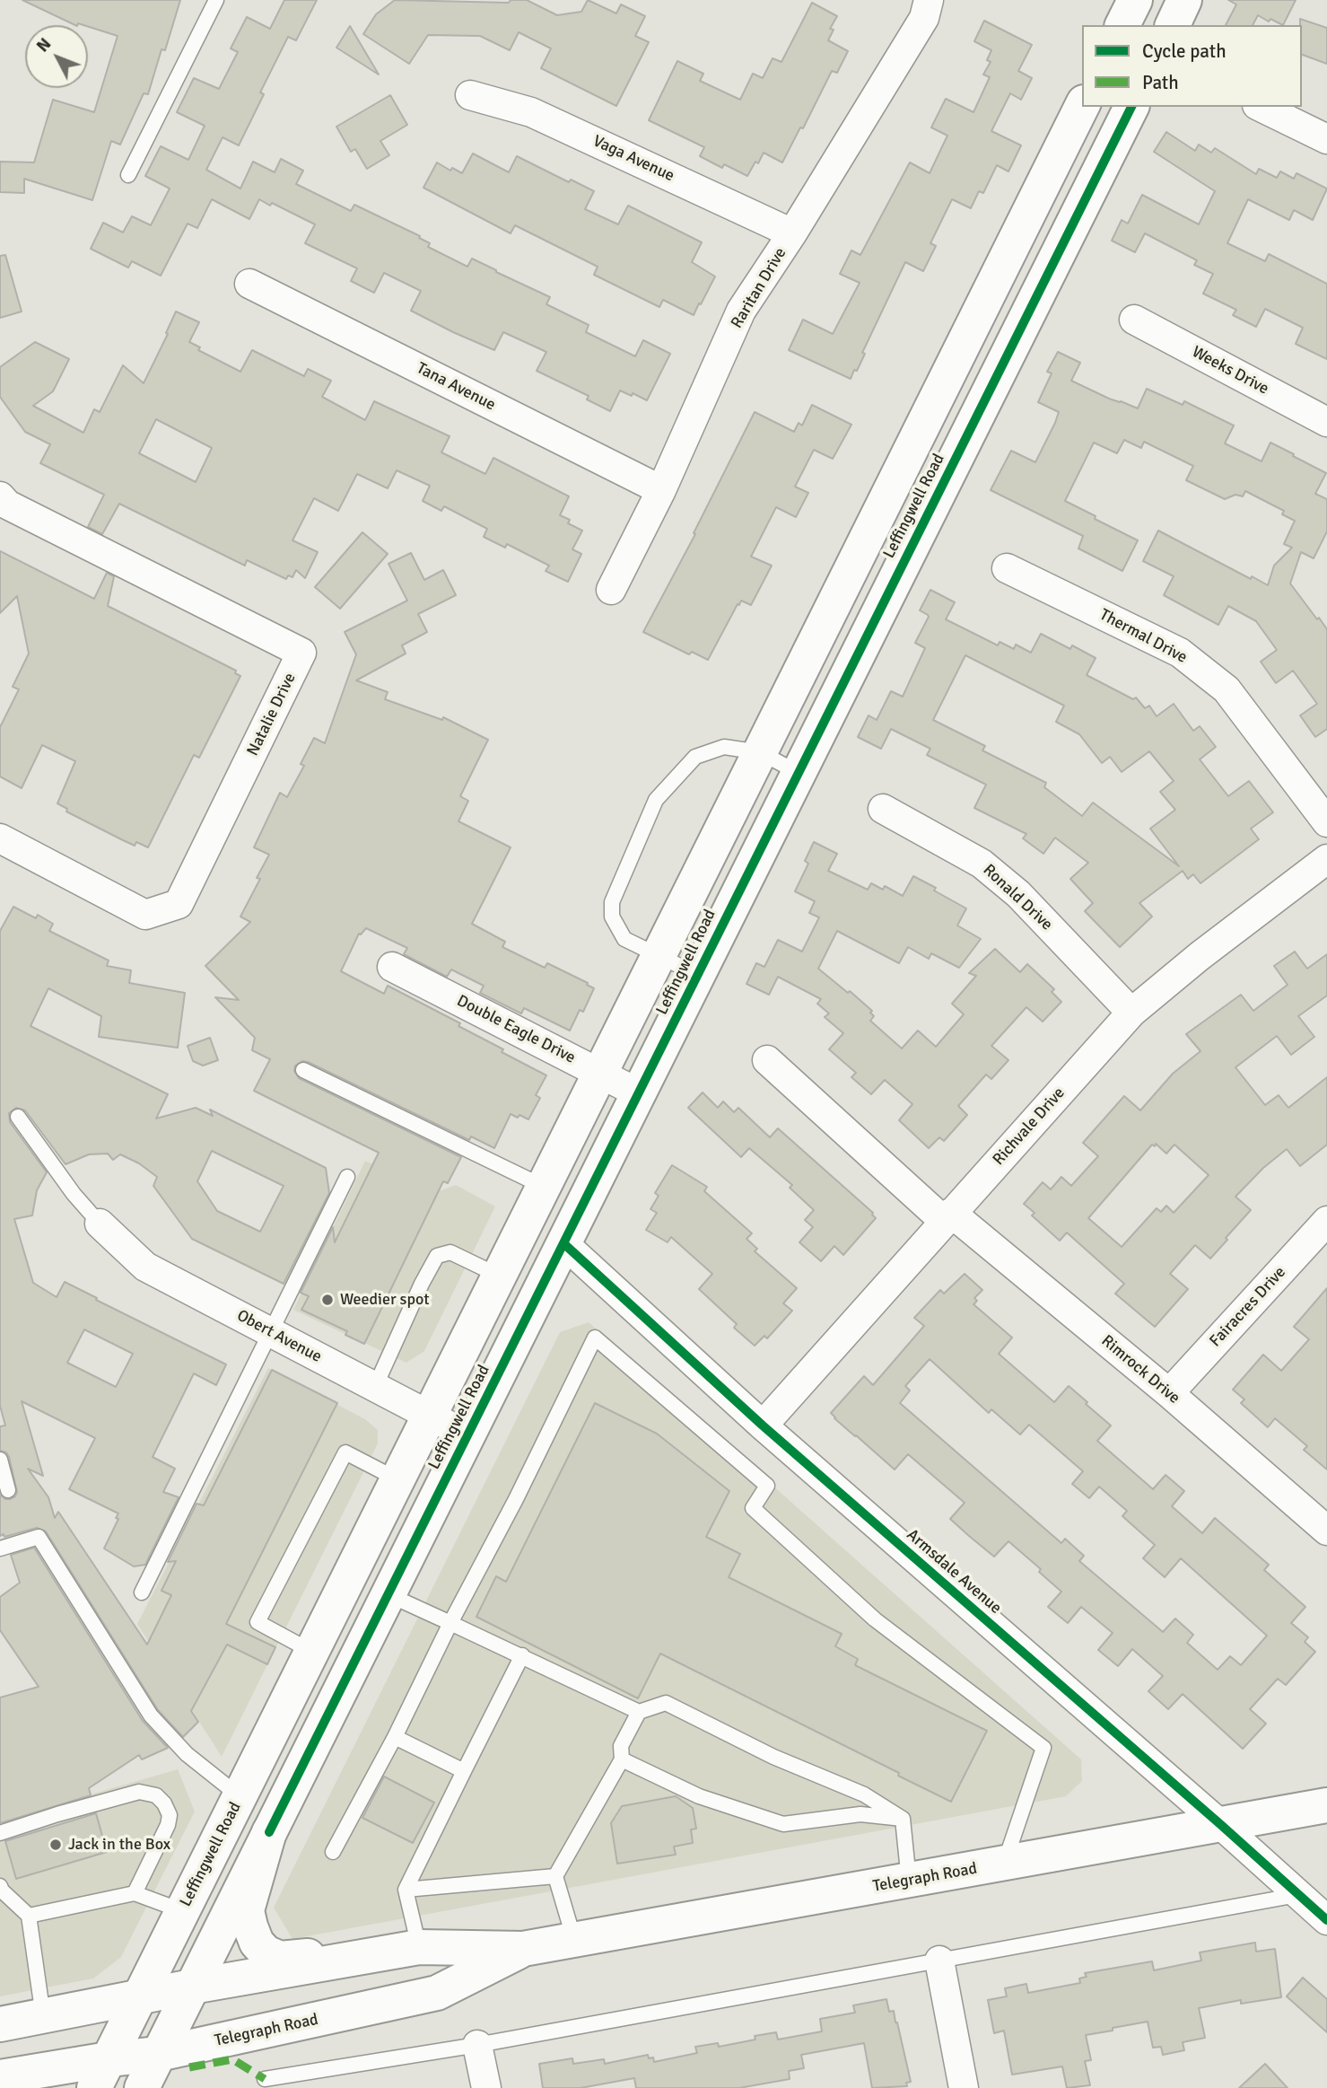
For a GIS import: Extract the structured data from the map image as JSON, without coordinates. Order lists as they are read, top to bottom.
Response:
{
  "streets": {
    "main road": ["Leffingwell Road", "Telegraph Road"],
    "street": [
      "Vaga Avenue",
      "Raritan Drive",
      "Weeks Drive",
      "Tana Avenue",
      "Thermal Drive",
      "Natalie Drive",
      "Ronald Drive",
      "Double Eagle Drive",
      "Richvale Drive",
      "Fairacres Drive",
      "Obert Avenue",
      "Rimrock Drive",
      "Armsdale Avenue"
    ]
  },
  "crossings": [
    ["Vaga Avenue", "Raritan Drive"],
    ["Raritan Drive", "Tana Avenue"],
    ["Leffingwell Road", "Double Eagle Drive"],
    ["Leffingwell Road", "Obert Avenue"],
    ["Leffingwell Road", "Armsdale Avenue"],
    ["Leffingwell Road", "Telegraph Road"],
    ["Ronald Drive", "Richvale Drive"],
    ["Richvale Drive", "Rimrock Drive"],
    ["Richvale Drive", "Armsdale Avenue"],
    ["Fairacres Drive", "Rimrock Drive"],
    ["Armsdale Avenue", "Telegraph Road"]
  ],
  "places": ["Weedier spot", "Jack in the Box"],
  "legend": ["Cycle path", "Path"],
  "north": "top left"
}
